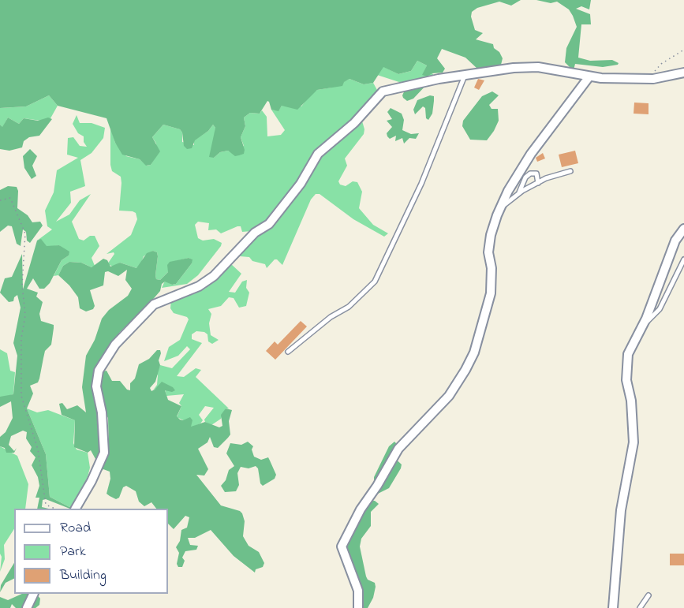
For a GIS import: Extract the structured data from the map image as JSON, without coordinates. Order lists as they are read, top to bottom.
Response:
{
  "legend": ["Road", "Park", "Building"]
}
